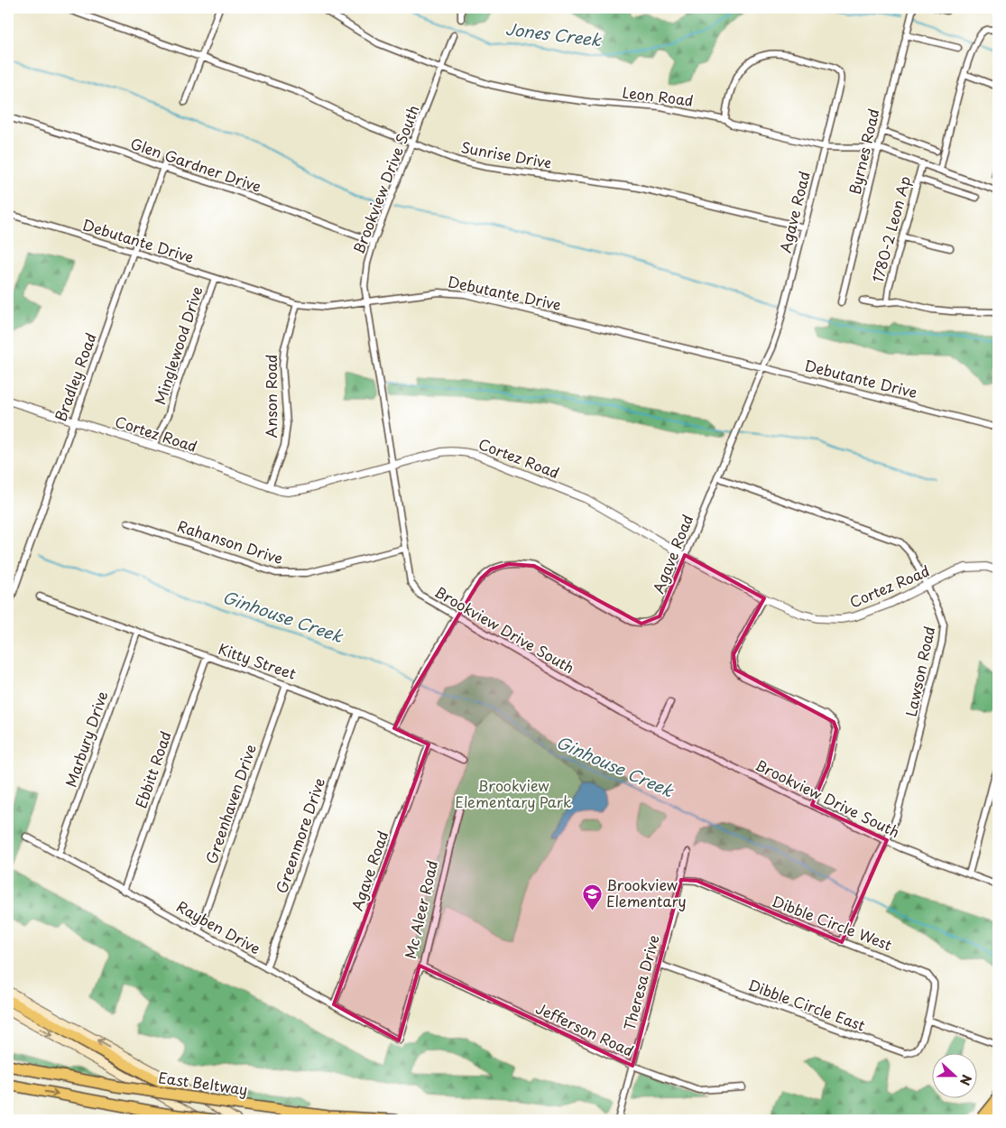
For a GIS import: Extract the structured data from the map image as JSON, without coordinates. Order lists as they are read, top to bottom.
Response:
{
  "streets": {
    "highway": ["East Beltway"],
    "street": [
      "Leon Road",
      "Byrnes Road",
      "Sunrise Drive",
      "Glen Gardner Drive",
      "Brookview Drive South",
      "Agave Road",
      "1780-2 Leon Ap",
      "Debutante Drive",
      "Minglewood Drive",
      "Bradley Road",
      "Anson Road",
      "Cortez Road",
      "Rahanson Drive",
      "Kitty Street",
      "Lawson Road",
      "Marbury Drive",
      "Ebbitt Road",
      "Greenhaven Drive",
      "Greenmore Drive",
      "Mc Aleer Road",
      "Dibble Circle West",
      "Rayben Drive",
      "Theresa Drive",
      "Dibble Circle East",
      "Jefferson Road"
    ]
  },
  "crossings": [
    ["Leon Road", "Byrnes Road"],
    ["Leon Road", "Brookview Drive South"],
    ["Leon Road", "Agave Road"],
    ["Leon Road", "1780-2 Leon Ap"],
    ["Sunrise Drive", "Brookview Drive South"],
    ["Sunrise Drive", "Agave Road"],
    ["Glen Gardner Drive", "Brookview Drive South"],
    ["Glen Gardner Drive", "Bradley Road"],
    ["Brookview Drive South", "Agave Road"],
    ["Brookview Drive South", "Debutante Drive"],
    ["Brookview Drive South", "Cortez Road"],
    ["Brookview Drive South", "Rahanson Drive"],
    ["Brookview Drive South", "Lawson Road"],
    ["Agave Road", "Debutante Drive"],
    ["Agave Road", "Cortez Road"],
    ["Agave Road", "Kitty Street"],
    ["Agave Road", "Lawson Road"],
    ["Agave Road", "Rayben Drive"],
    ["Debutante Drive", "Minglewood Drive"],
    ["Debutante Drive", "Bradley Road"],
    ["Debutante Drive", "Anson Road"],
    ["Minglewood Drive", "Cortez Road"],
    ["Bradley Road", "Cortez Road"],
    ["Anson Road", "Cortez Road"],
    ["Cortez Road", "Lawson Road"],
    ["Kitty Street", "Marbury Drive"],
    ["Kitty Street", "Ebbitt Road"],
    ["Kitty Street", "Greenhaven Drive"],
    ["Kitty Street", "Greenmore Drive"],
    ["Lawson Road", "Dibble Circle West"],
    ["Marbury Drive", "Rayben Drive"],
    ["Ebbitt Road", "Rayben Drive"],
    ["Greenhaven Drive", "Rayben Drive"],
    ["Greenmore Drive", "Rayben Drive"],
    ["Mc Aleer Road", "Rayben Drive"],
    ["Mc Aleer Road", "Jefferson Road"],
    ["Dibble Circle West", "Theresa Drive"],
    ["Dibble Circle West", "Dibble Circle East"],
    ["Theresa Drive", "Dibble Circle East"],
    ["Theresa Drive", "Jefferson Road"]
  ],
  "water": ["Jones Creek", "Ginhouse Creek"],
  "parks": ["Brookview Elementary Park"],
  "places": {
    "school or university": ["Brookview Elementary"]
  },
  "north": "right"
}
